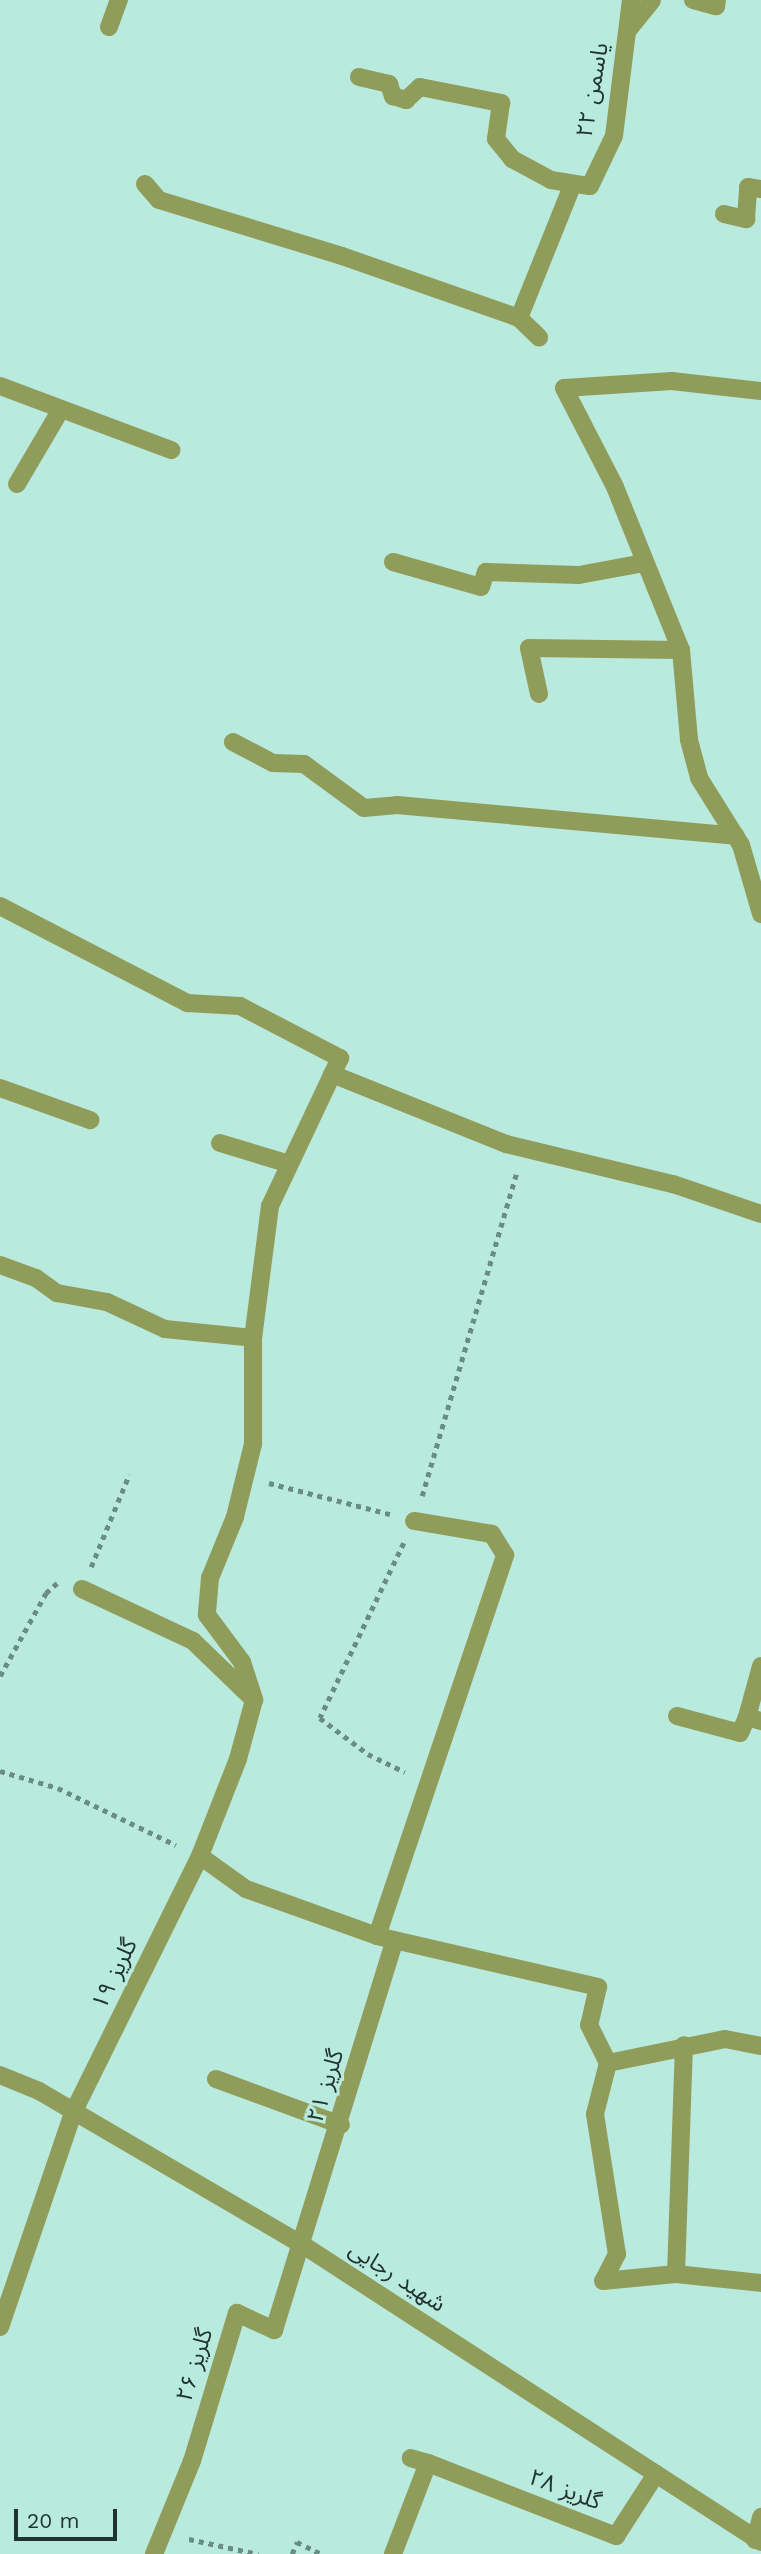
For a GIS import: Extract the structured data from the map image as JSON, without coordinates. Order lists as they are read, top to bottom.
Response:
{
  "streets": {
    "street": [
      "یاسمن ۲۲",
      "گلریز ۱۹",
      "گلریز ۲۱",
      "شهید رجایی",
      "گلریز ۲۶",
      "گلریز ۲۸"
    ]
  },
  "crossings": [
    ["گلریز ۱۹", "شهید رجایی"],
    ["گلریز ۲۱", "شهید رجایی"],
    ["گلریز ۲۱", "گلریز ۲۶"],
    ["شهید رجایی", "گلریز ۲۶"],
    ["شهید رجایی", "گلریز ۲۸"]
  ],
  "scale_bar": "20 m"
}
